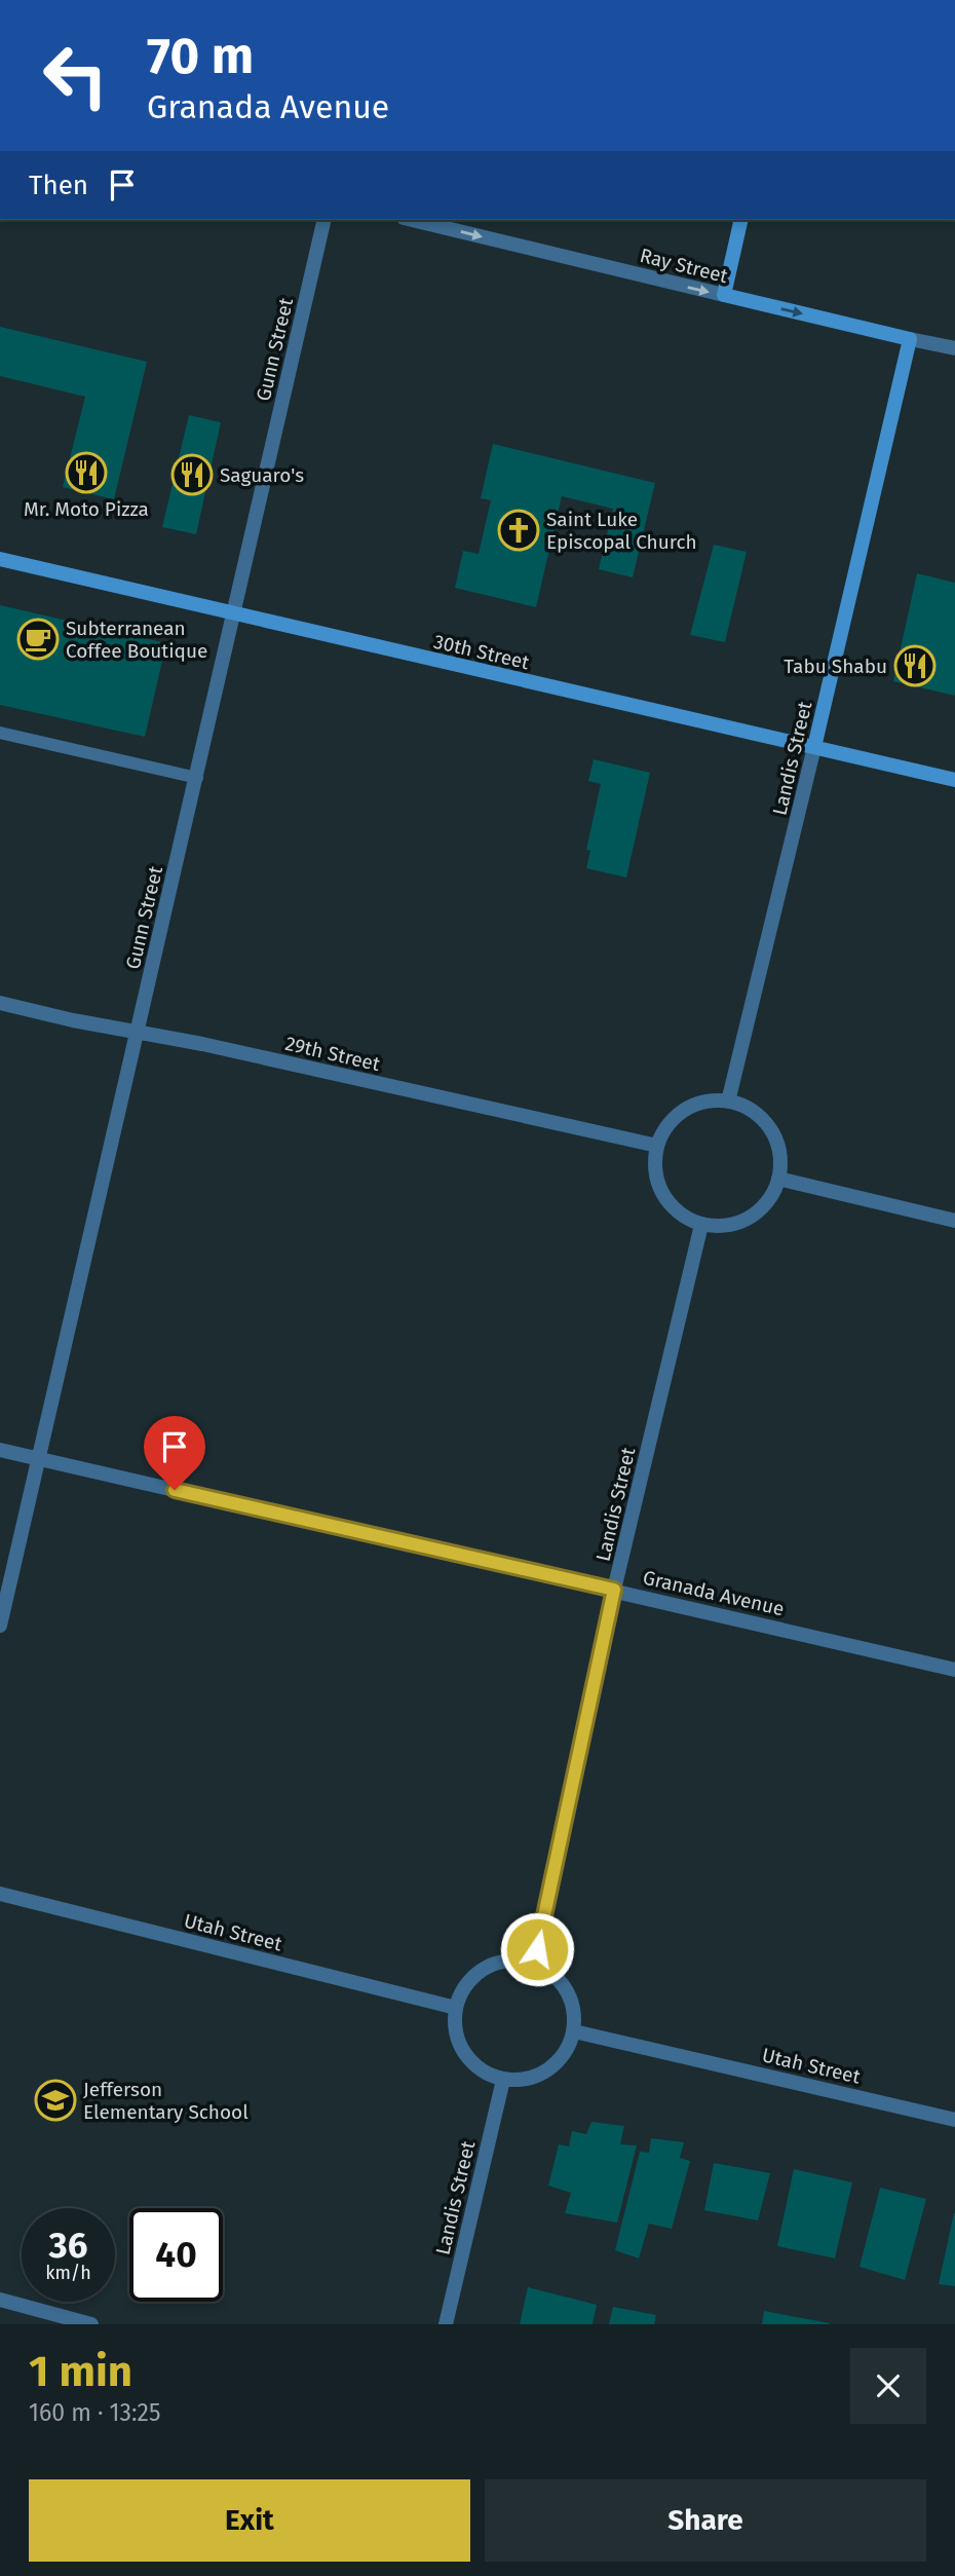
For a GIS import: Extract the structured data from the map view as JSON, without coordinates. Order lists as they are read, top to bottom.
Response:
{
  "streets": {
    "main road": ["Ray Street", "30th Street", "Landis Street"],
    "street": [
      "Gunn Street",
      "29th Street",
      "Granada Avenue",
      "Utah Street"
    ]
  },
  "crossings": [
    ["Ray Street", "Landis Street"],
    ["Gunn Street", "30th Street"],
    ["Gunn Street", "29th Street"],
    ["Gunn Street", "Granada Avenue"],
    ["30th Street", "Landis Street"],
    ["Landis Street", "29th Street"],
    ["Landis Street", "Granada Avenue"],
    ["Landis Street", "Utah Street"]
  ],
  "one_way": ["Ray Street"],
  "places": {
    "restaurant": ["Mr. Moto Pizza", "Saguaro's", "Tabu Shabu"],
    "church": ["Saint Luke Episcopal Church"],
    "cafe": ["Subterranean Coffee Boutique"],
    "school or university": ["Jefferson Elementary School"]
  },
  "page": {
    "turn": ["70 m", "Granada Avenue"],
    "then": "Then",
    "speed": "36 km/h",
    "limit": "40",
    "heading": ["1 min", "160 m · 13:25"],
    "buttons": ["Exit", "Share"]
  }
}
